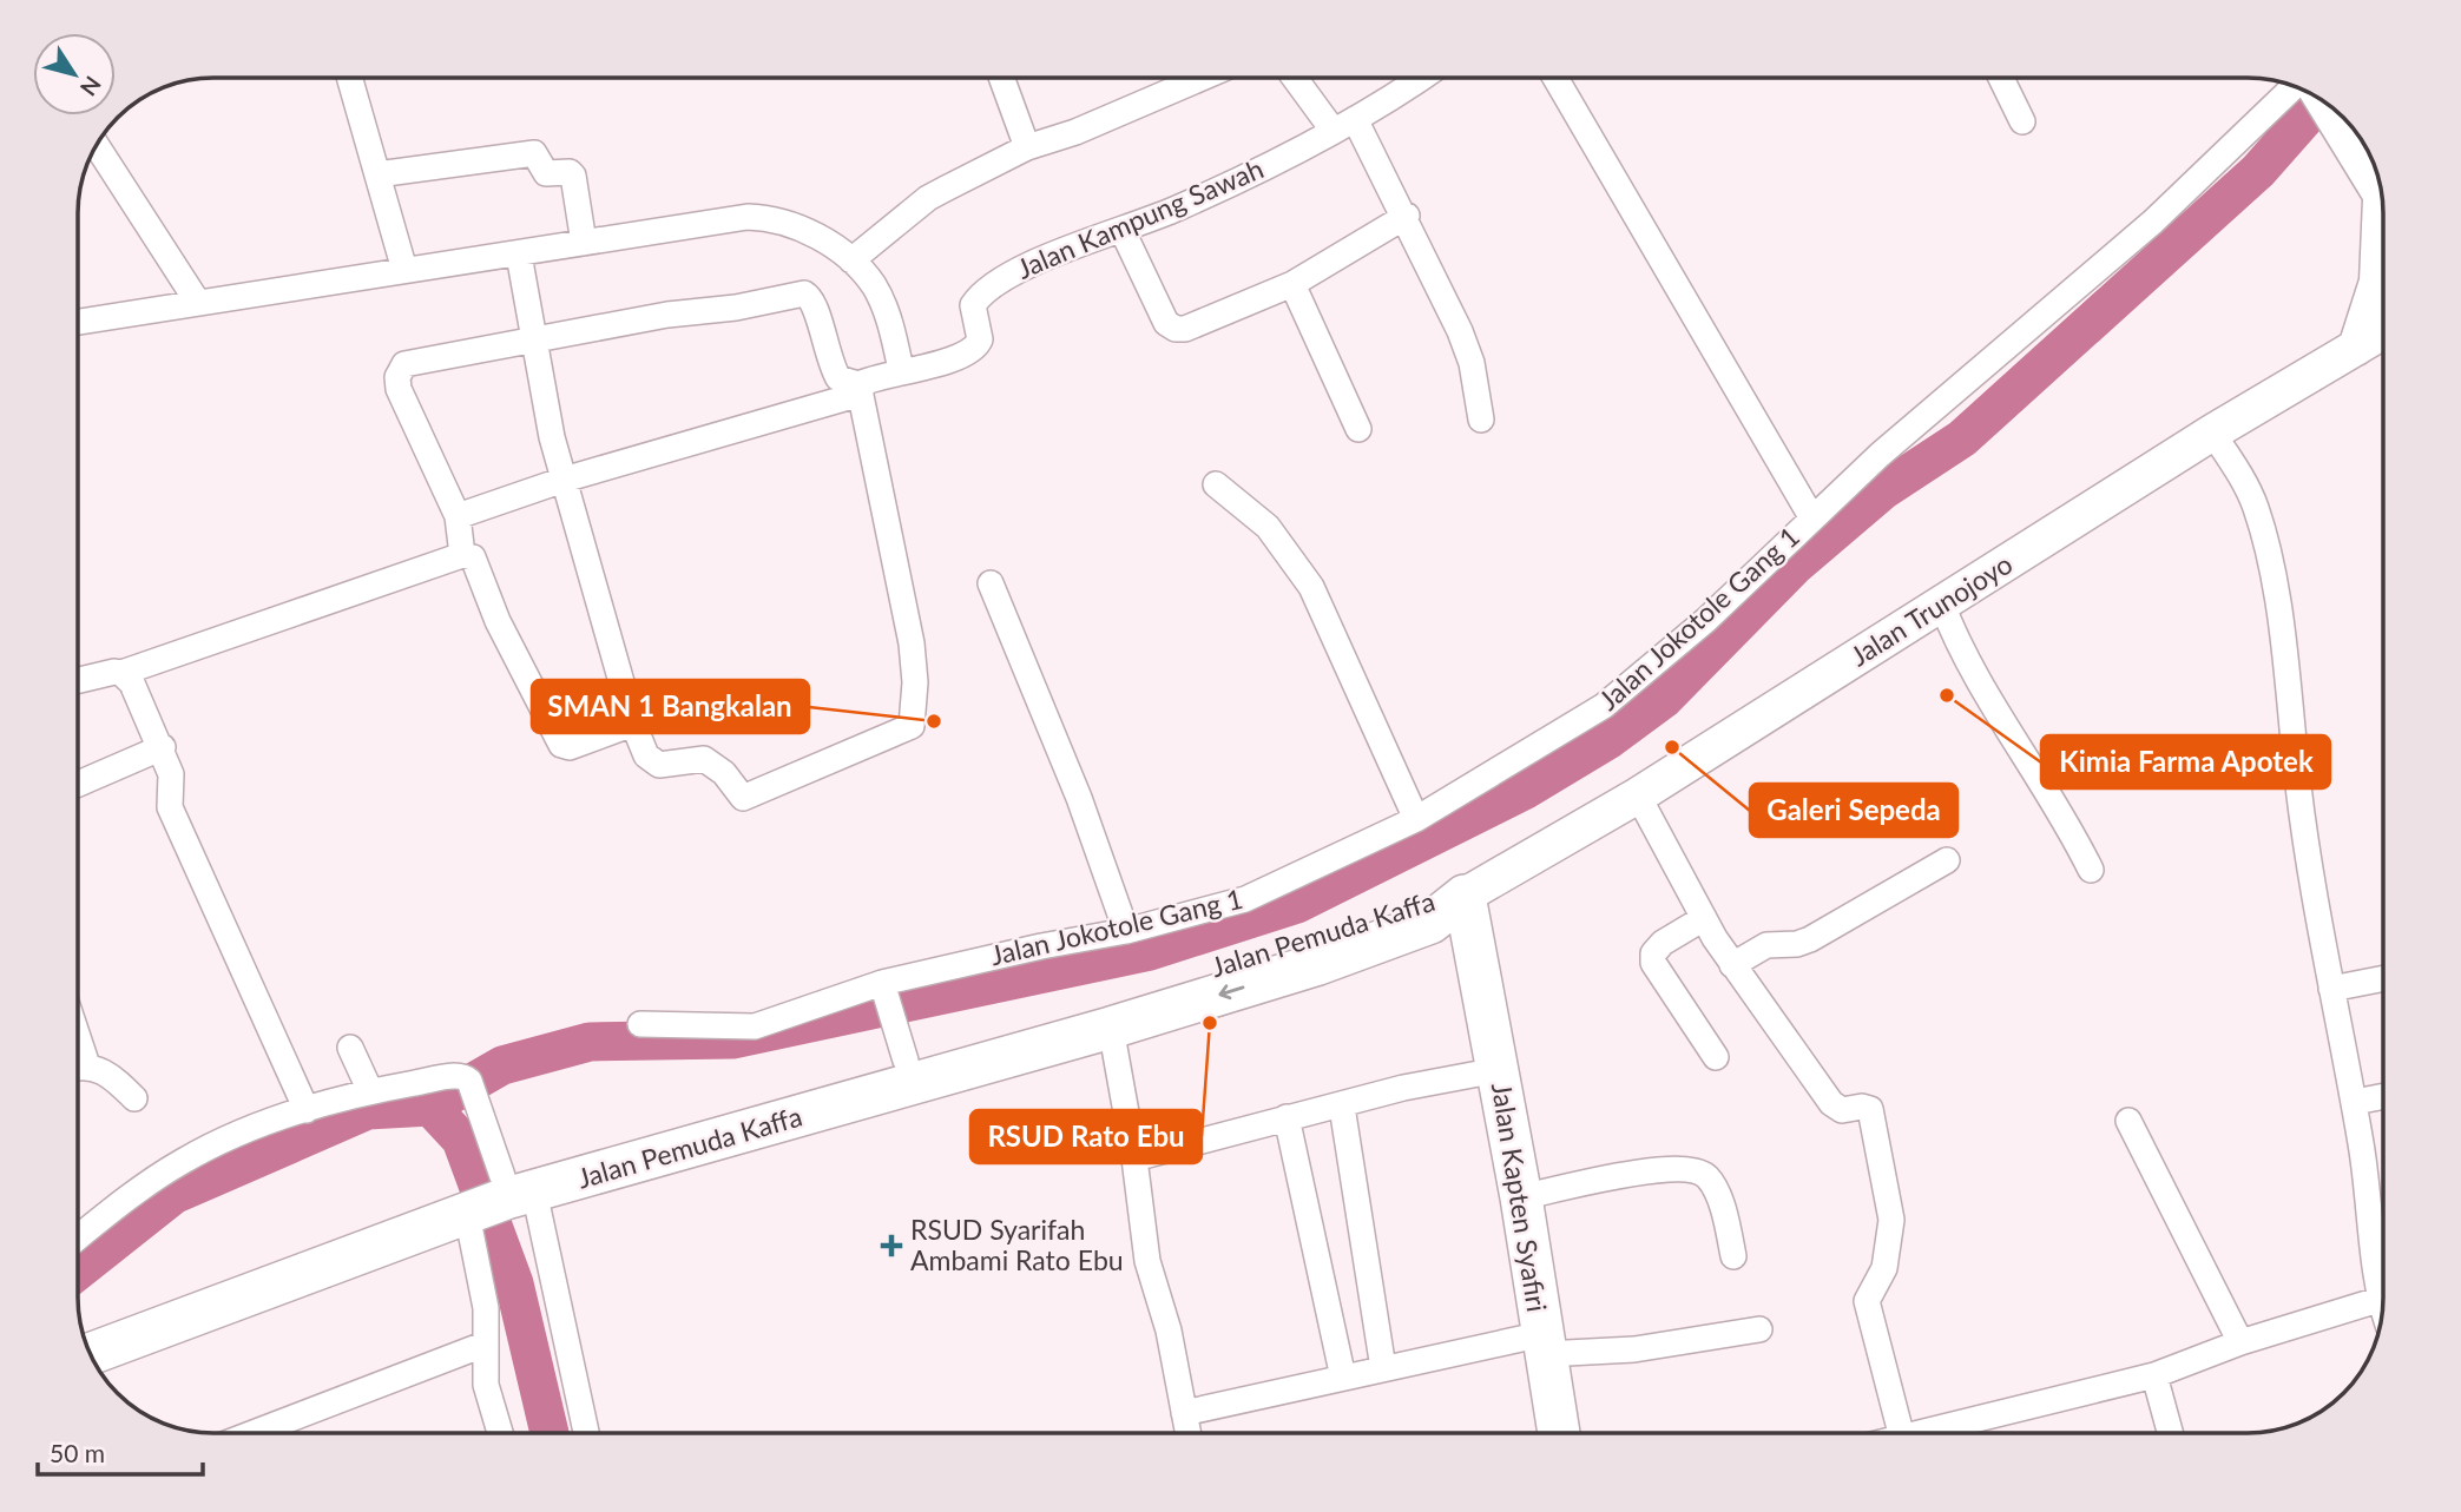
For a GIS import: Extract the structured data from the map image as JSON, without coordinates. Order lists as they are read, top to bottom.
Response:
{
  "streets": {
    "highway": ["Jalan Pemuda Kaffa", "Jalan Kapten Syafiri"],
    "main road": ["Jalan Trunojoyo"],
    "street": ["Jalan Kampung Sawah", "Jalan Jokotole Gang 1"]
  },
  "crossings": [
    ["Jalan Trunojoyo", "Jalan Pemuda Kaffa"],
    ["Jalan Trunojoyo", "Jalan Kapten Syafiri"],
    ["Jalan Pemuda Kaffa", "Jalan Kapten Syafiri"]
  ],
  "places": {
    "other": [
      "Kimia Farma Apotek",
      "SMAN 1 Bangkalan",
      "Galeri Sepeda",
      "RSUD Rato Ebu"
    ],
    "health": ["RSUD Syarifah Ambami Rato Ebu"]
  },
  "scale_bar": "50 m",
  "north": "bottom right"
}
